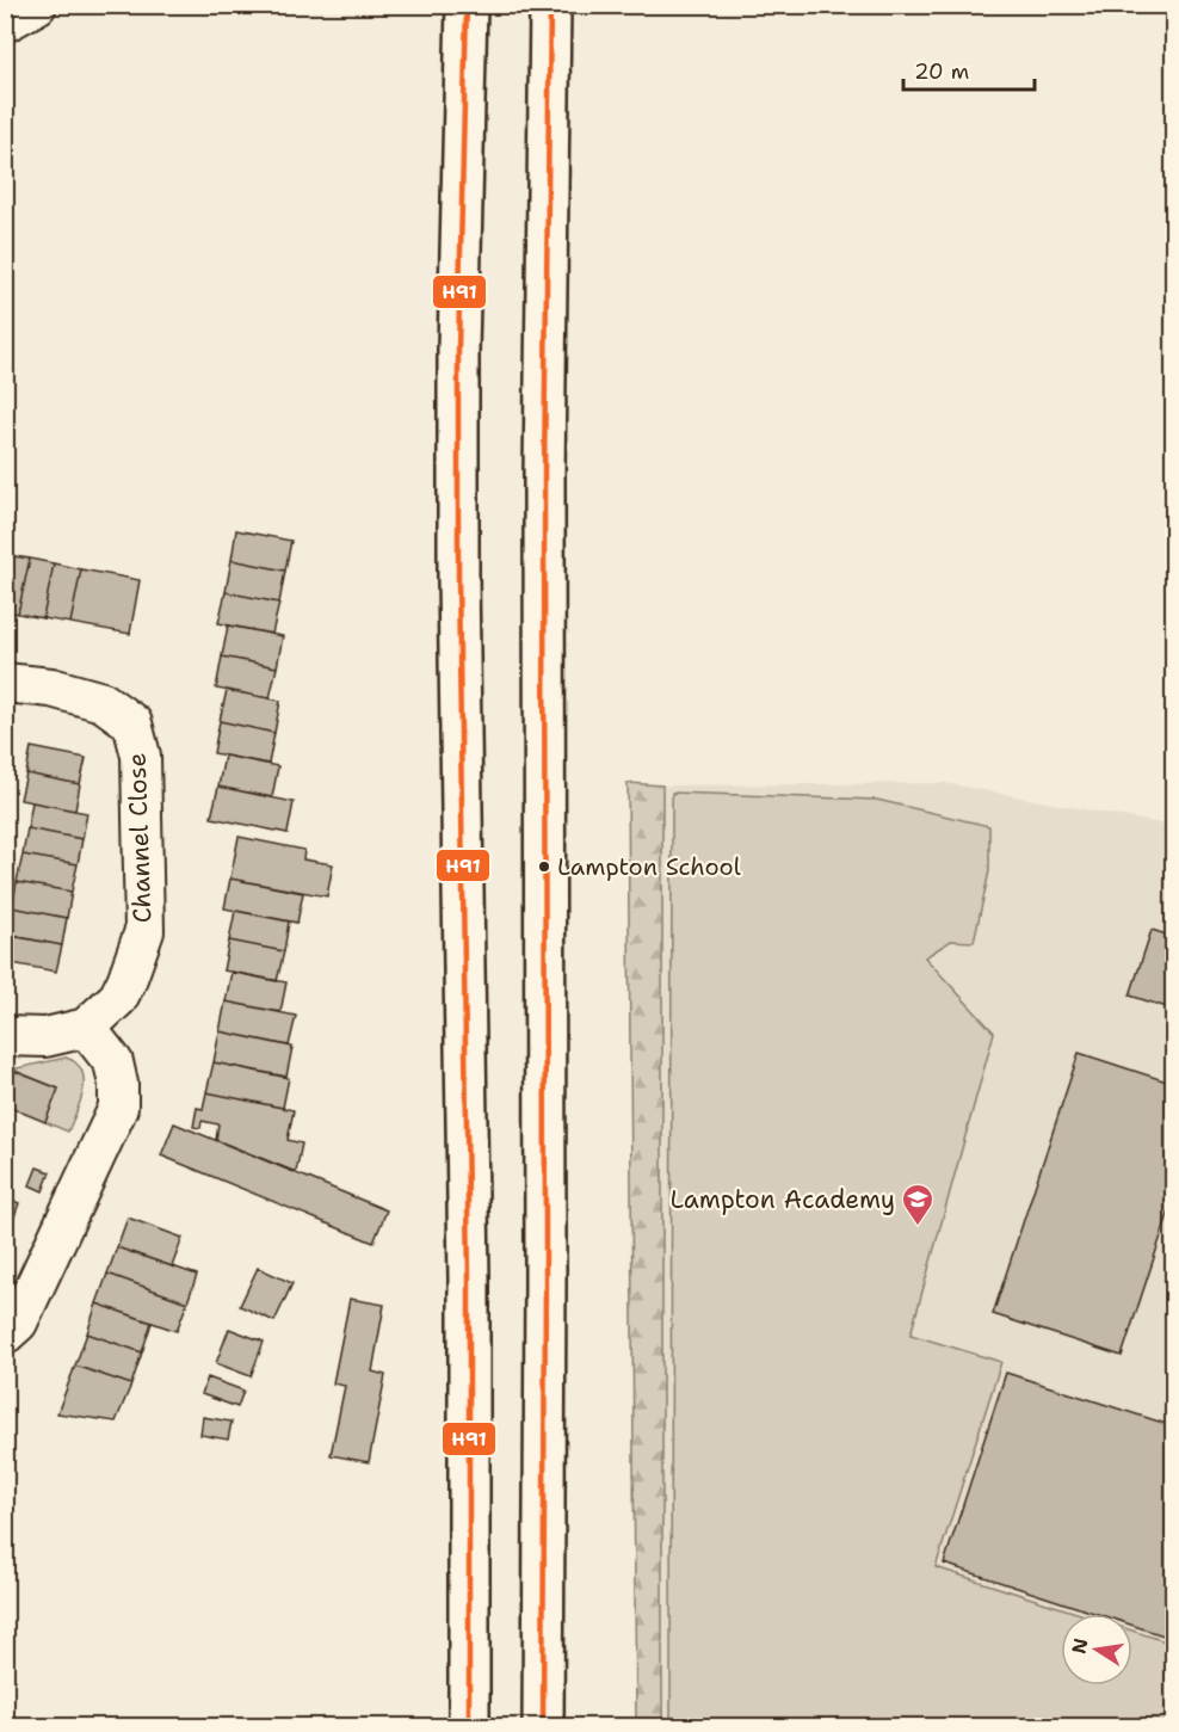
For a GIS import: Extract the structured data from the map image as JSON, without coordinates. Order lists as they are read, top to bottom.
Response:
{
  "streets": {
    "street": ["Channel Close"]
  },
  "places": {
    "other": ["Lampton School"],
    "school or university": ["Lampton Academy"]
  },
  "lines": ["transit line H91"],
  "scale_bar": "20 m",
  "north": "left"
}
